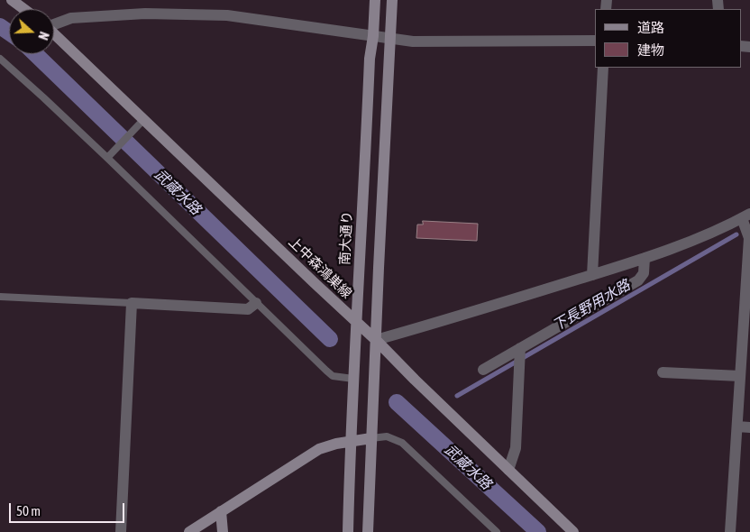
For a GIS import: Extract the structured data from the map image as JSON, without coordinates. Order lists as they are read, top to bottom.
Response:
{
  "streets": {
    "street": ["南大通り", "上中森鴻巣線"]
  },
  "crossings": [
    ["南大通り", "上中森鴻巣線"]
  ],
  "water": ["武蔵水路", "下長野用水路"],
  "legend": ["道路", "建物"],
  "scale_bar": "50 m",
  "north": "right"
}
